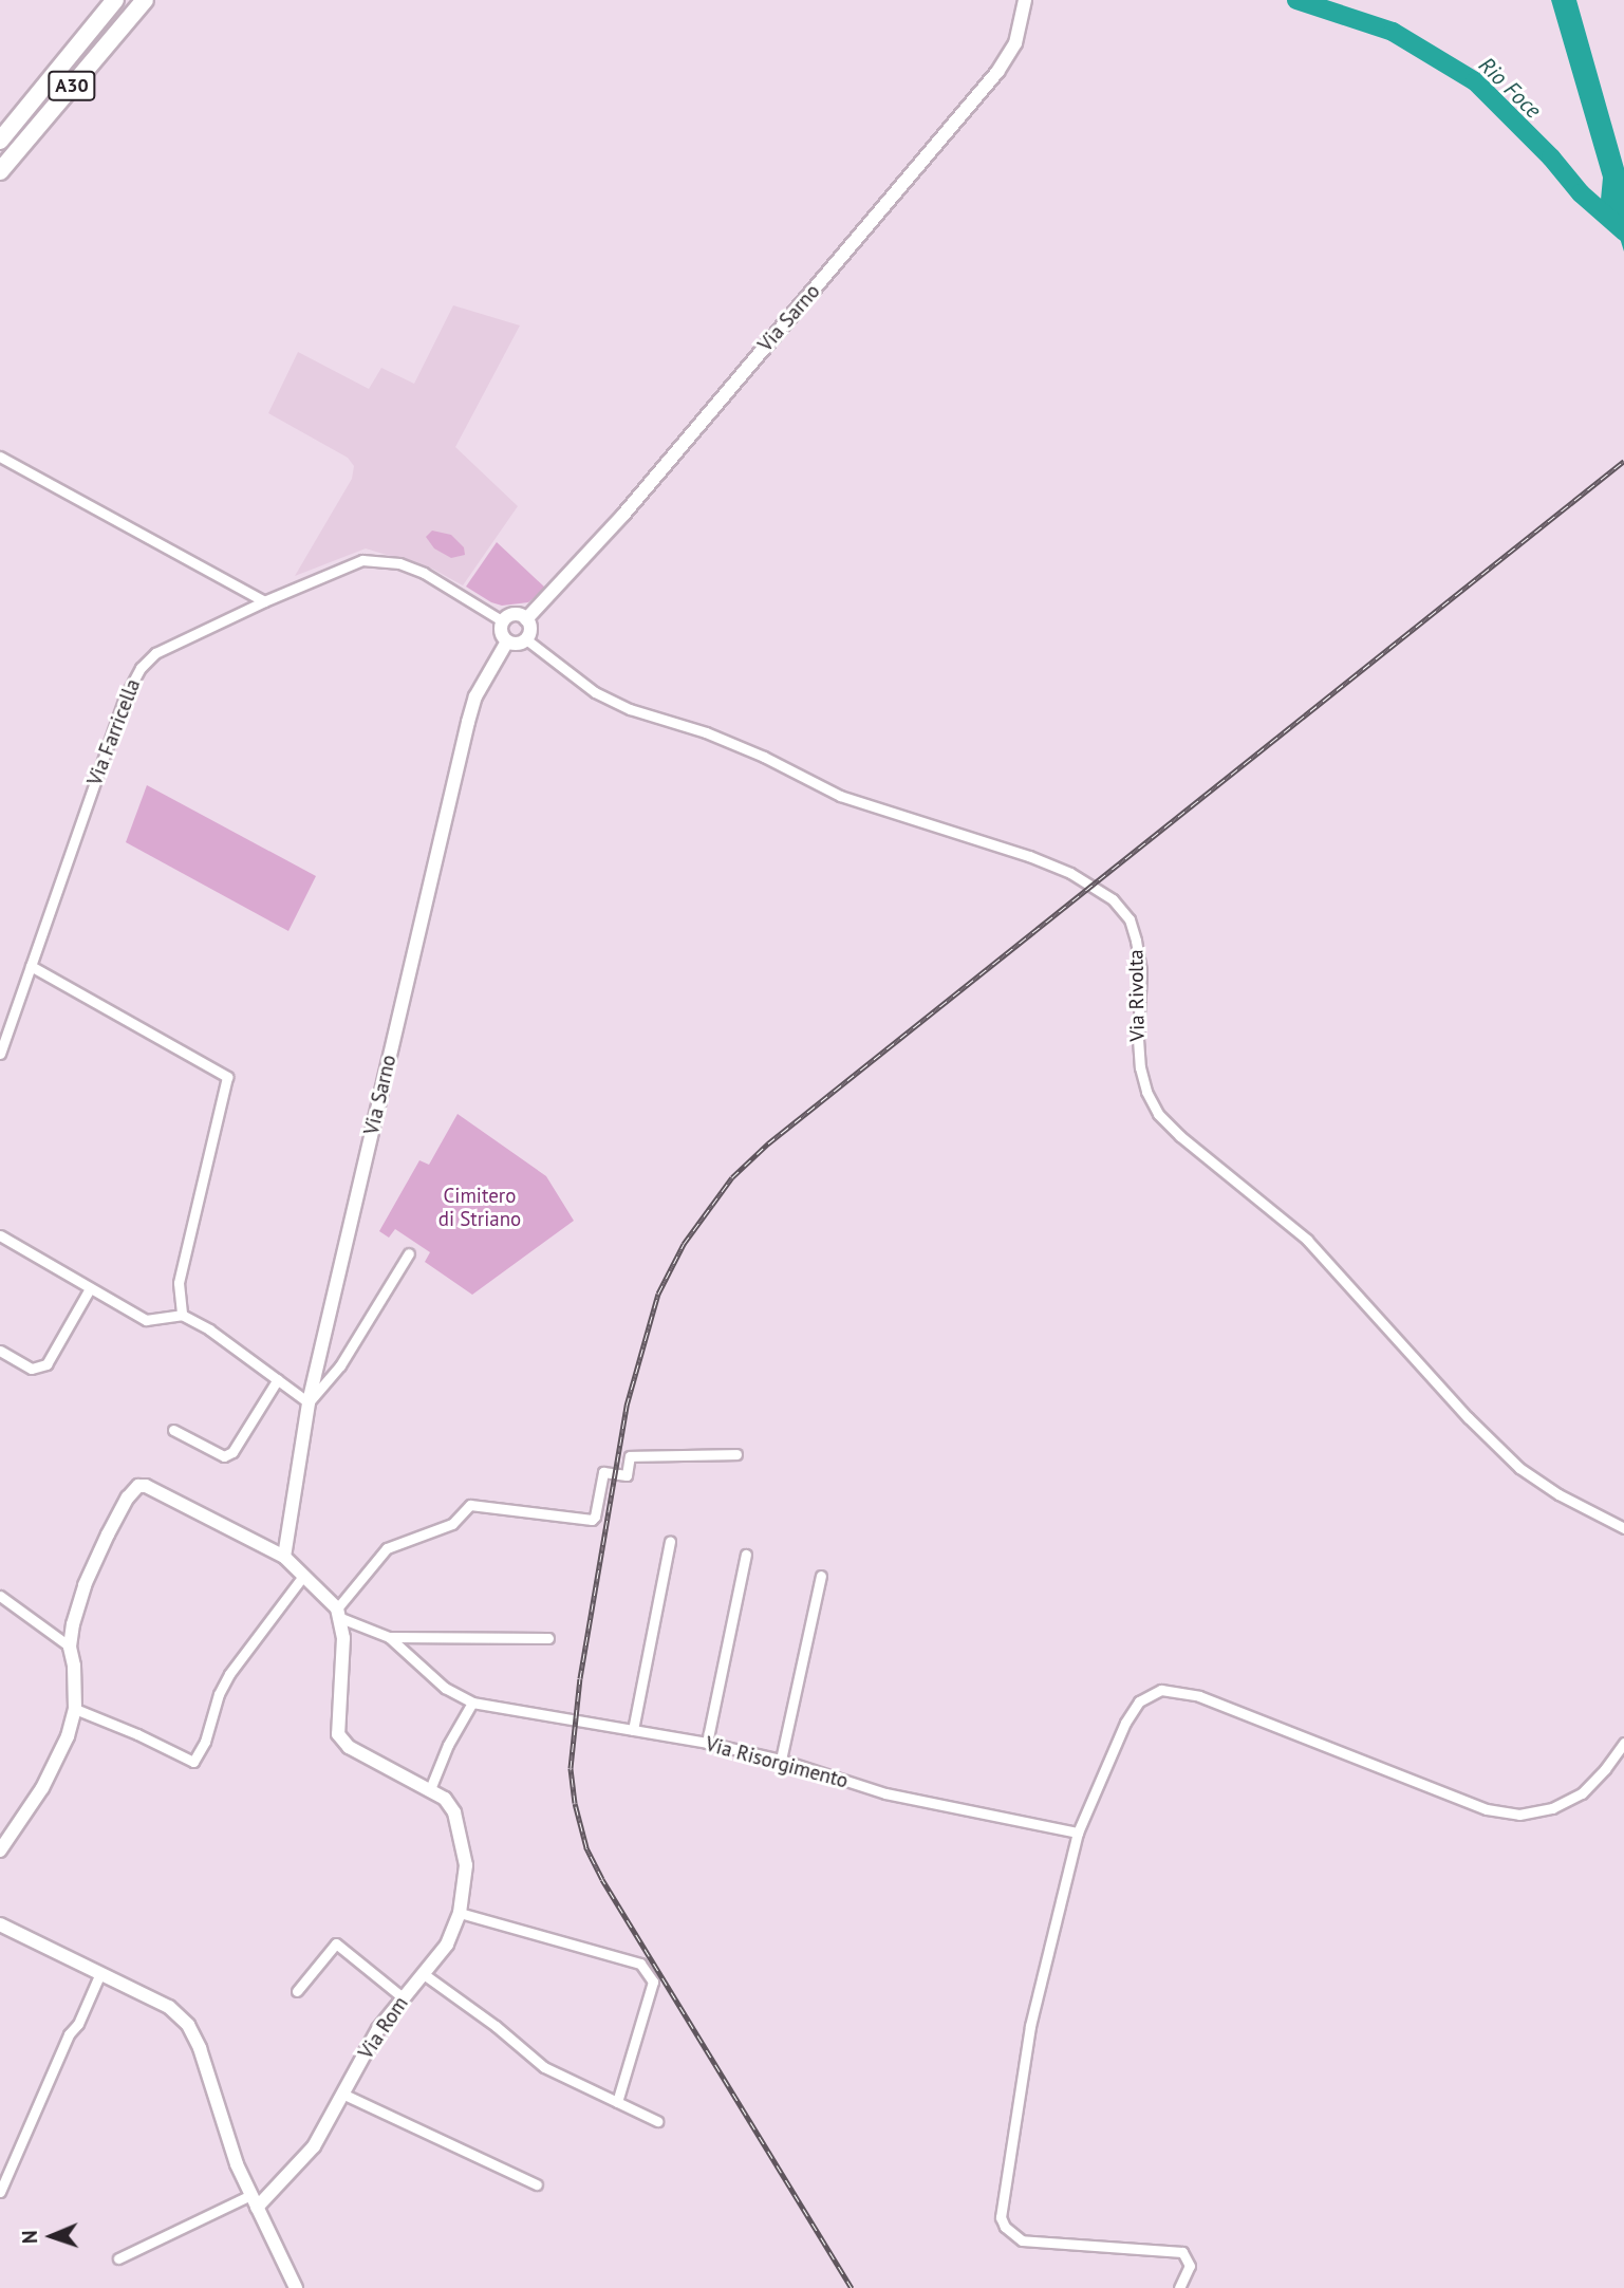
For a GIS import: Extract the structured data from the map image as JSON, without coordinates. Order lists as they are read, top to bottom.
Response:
{
  "streets": {
    "highway": ["A30"],
    "main road": ["Via Sarno", "Via Risorgimento", "Via Rom"],
    "street": ["Via Farricella", "Via Rivolta"]
  },
  "crossings": [
    ["Via Sarno", "Via Farricella"],
    ["Via Sarno", "Via Rivolta"],
    ["Via Sarno", "Via Risorgimento"],
    ["Via Farricella", "Via Rivolta"],
    ["Via Risorgimento", "Via Rom"]
  ],
  "water": ["Rio Foce"],
  "parks": ["Cimitero di Striano"],
  "north": "left"
}
